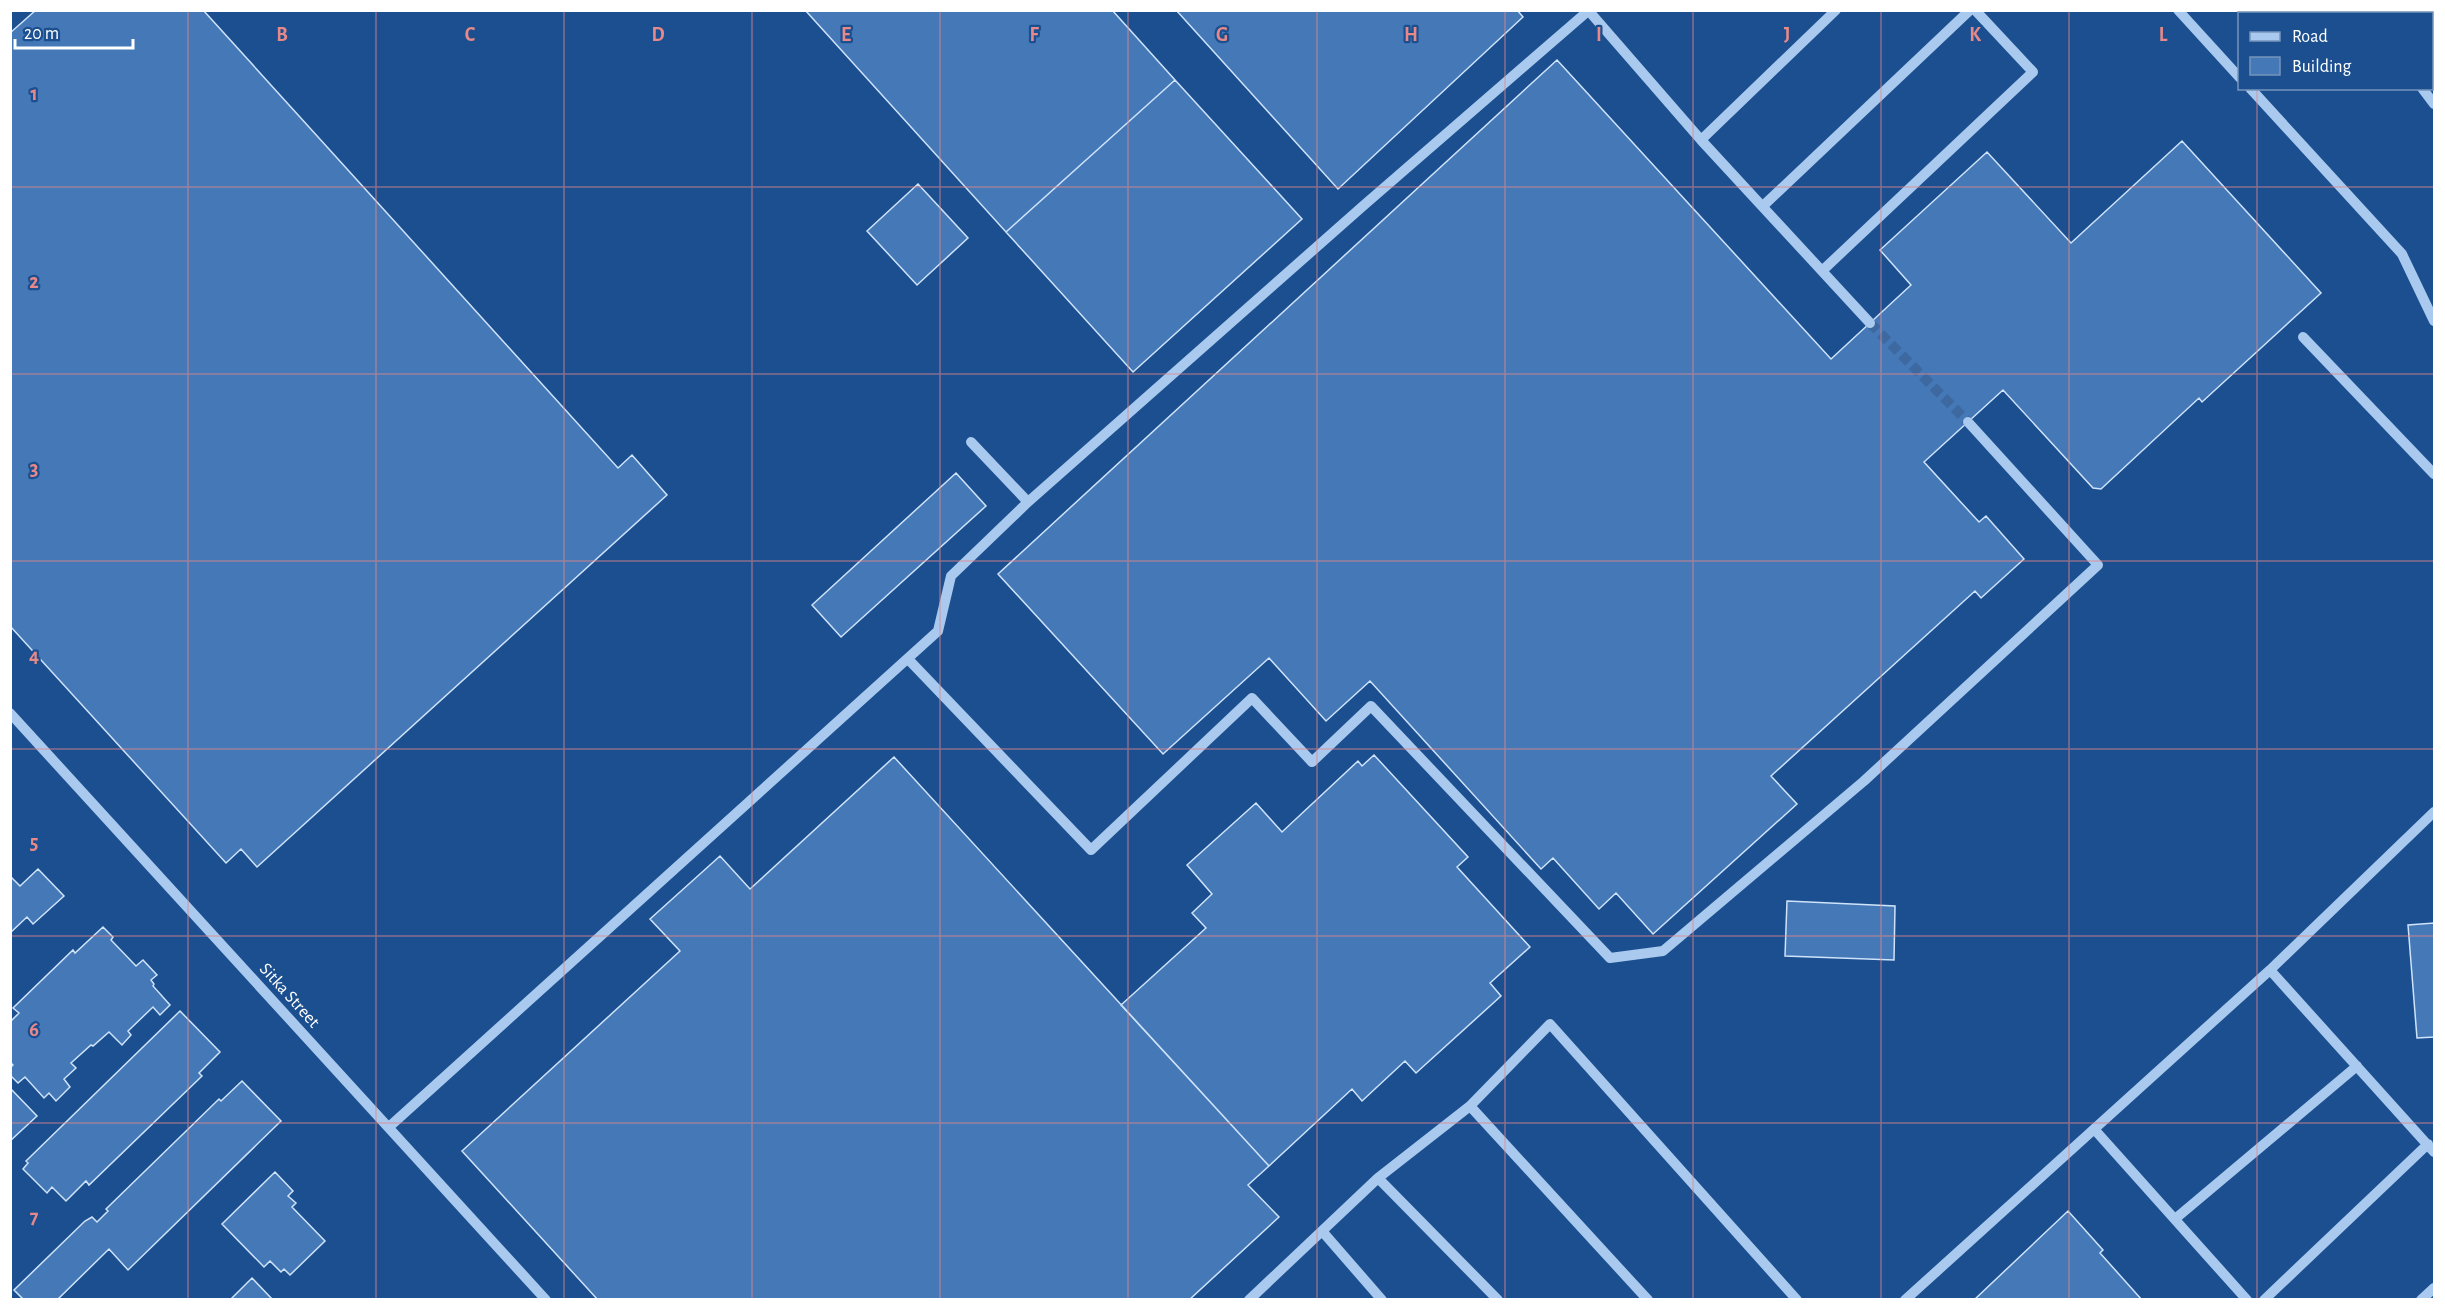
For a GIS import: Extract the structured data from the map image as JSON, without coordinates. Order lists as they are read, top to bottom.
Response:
{
  "streets": {
    "street": ["Sitka Street"]
  },
  "legend": ["Road", "Building"],
  "scale_bar": "20 m",
  "grid": {
    "columns": [
      "B",
      "C",
      "D",
      "E",
      "F",
      "G",
      "H",
      "I",
      "J",
      "K",
      "L"
    ],
    "rows": [
      "1",
      "2",
      "3",
      "4",
      "5",
      "6",
      "7"
    ]
  }
}
